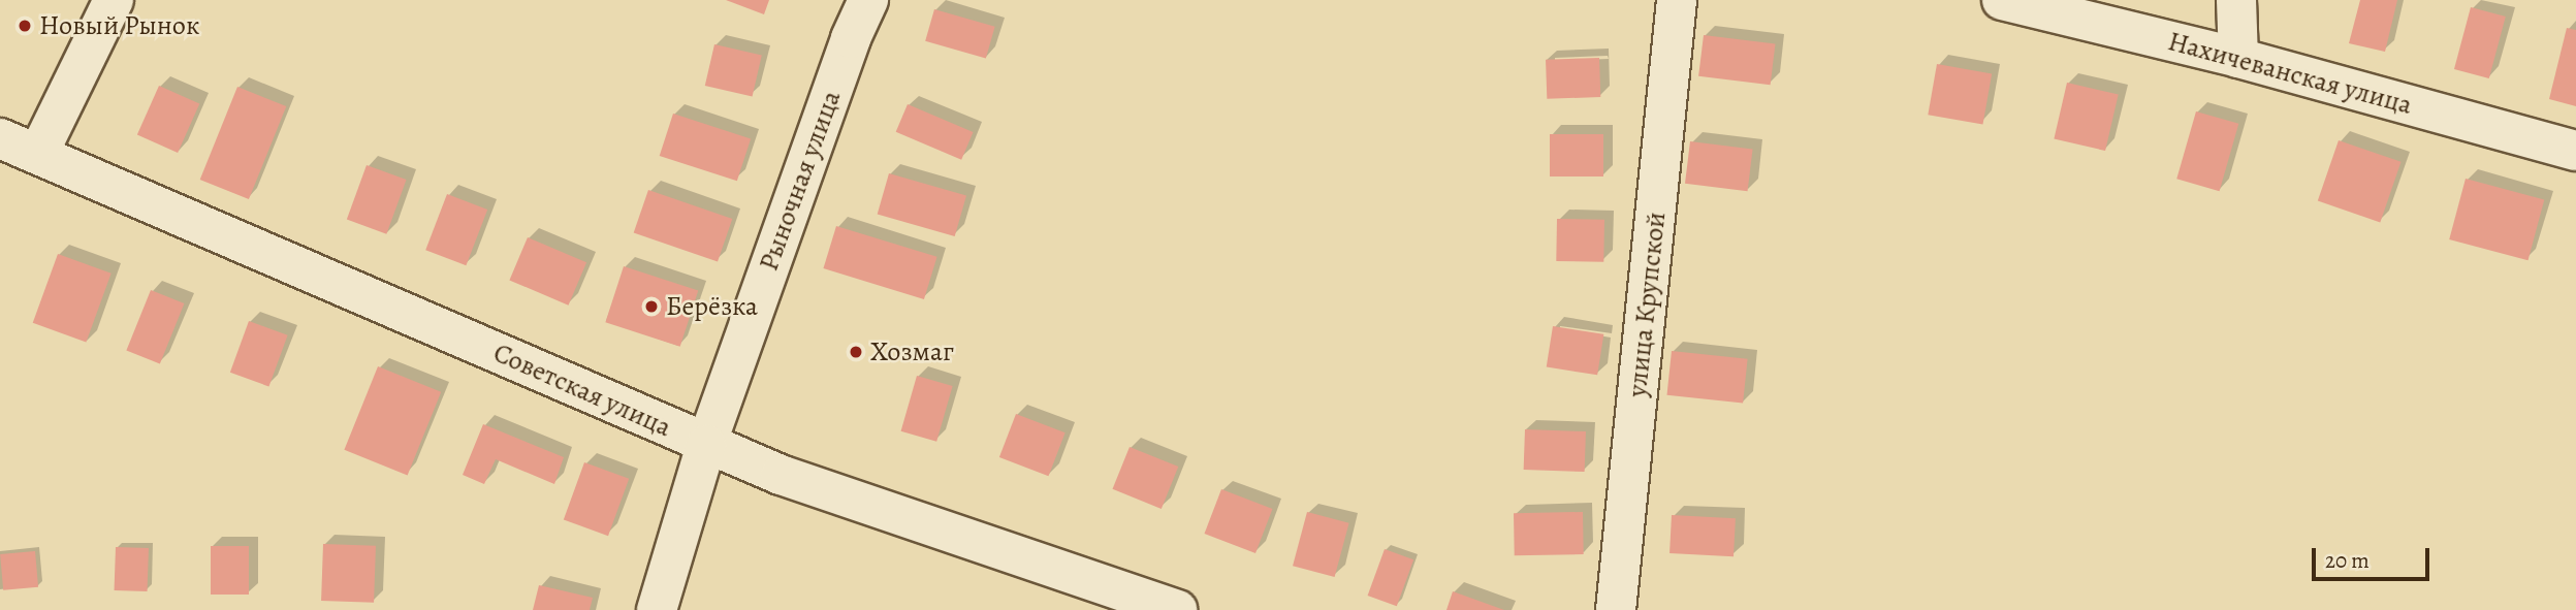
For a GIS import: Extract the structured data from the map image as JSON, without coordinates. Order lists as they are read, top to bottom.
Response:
{
  "streets": {
    "street": [
      "Нахичеванская улица",
      "Рыночная улица",
      "улица Крупской",
      "Советская улица"
    ]
  },
  "crossings": [
    ["Рыночная улица", "Советская улица"]
  ],
  "places": ["Новый Рынок", "Берёзка", "Хозмаг"],
  "scale_bar": "20 m"
}
